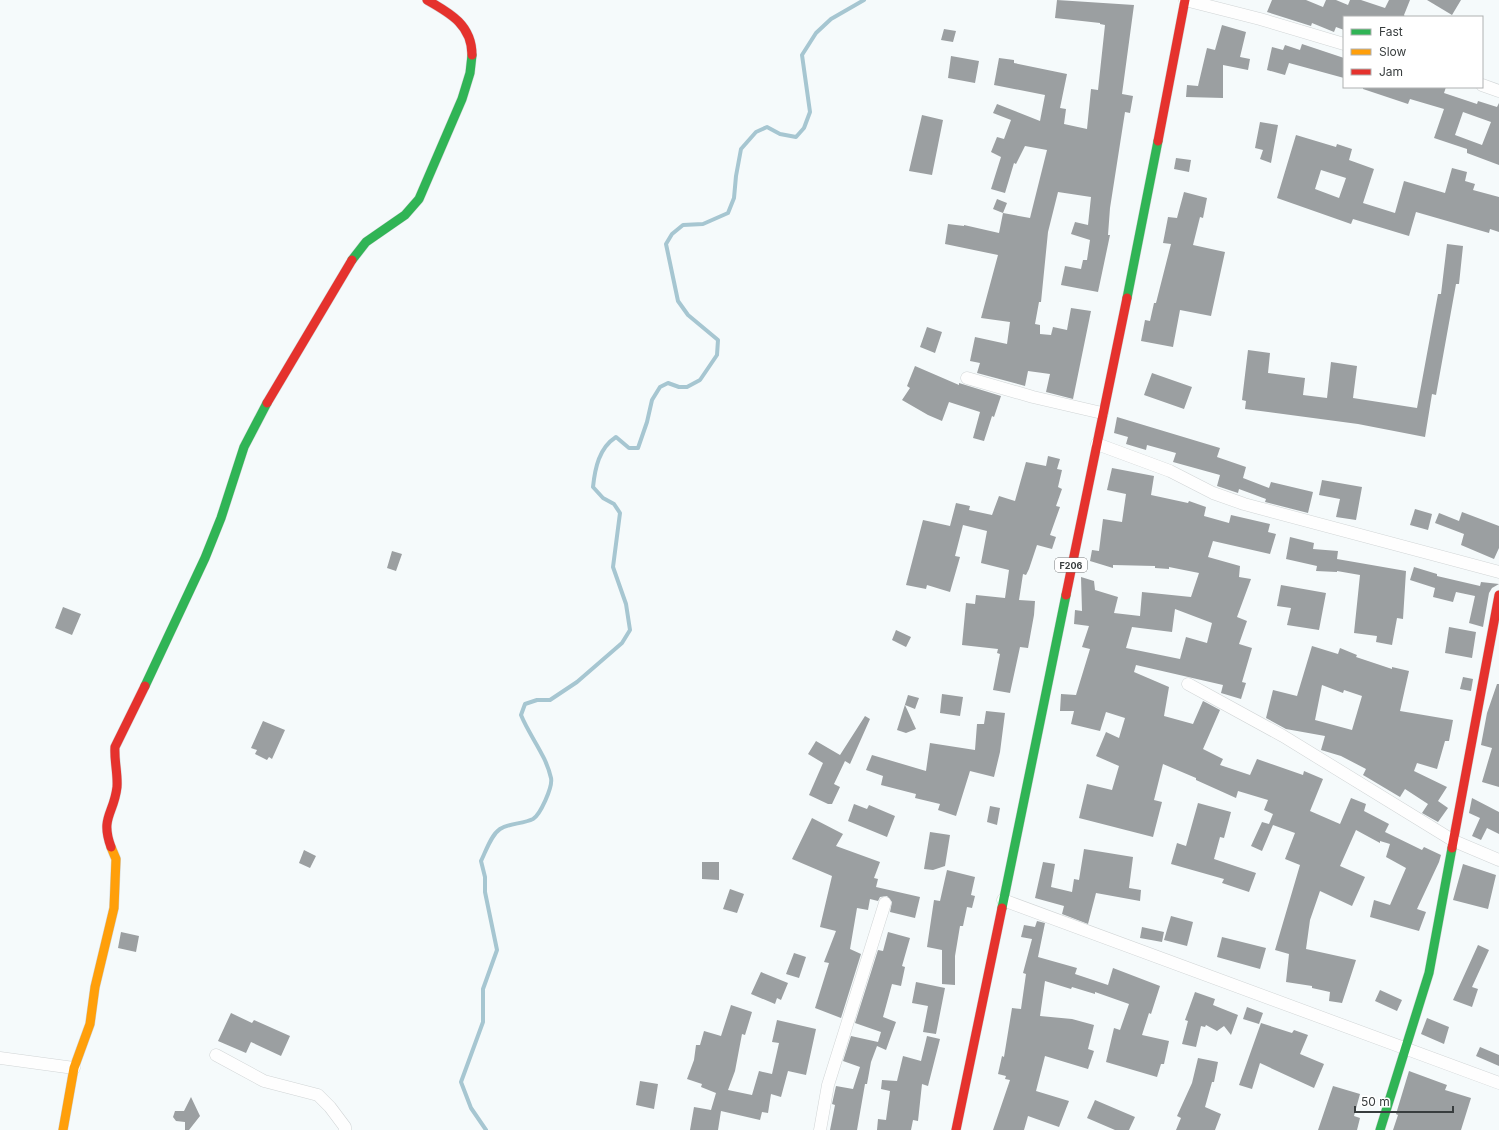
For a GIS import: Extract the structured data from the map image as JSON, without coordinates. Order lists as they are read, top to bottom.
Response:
{
  "streets": {
    "street": ["F206"]
  },
  "legend": ["Fast", "Slow", "Jam"],
  "scale_bar": "50 m"
}
